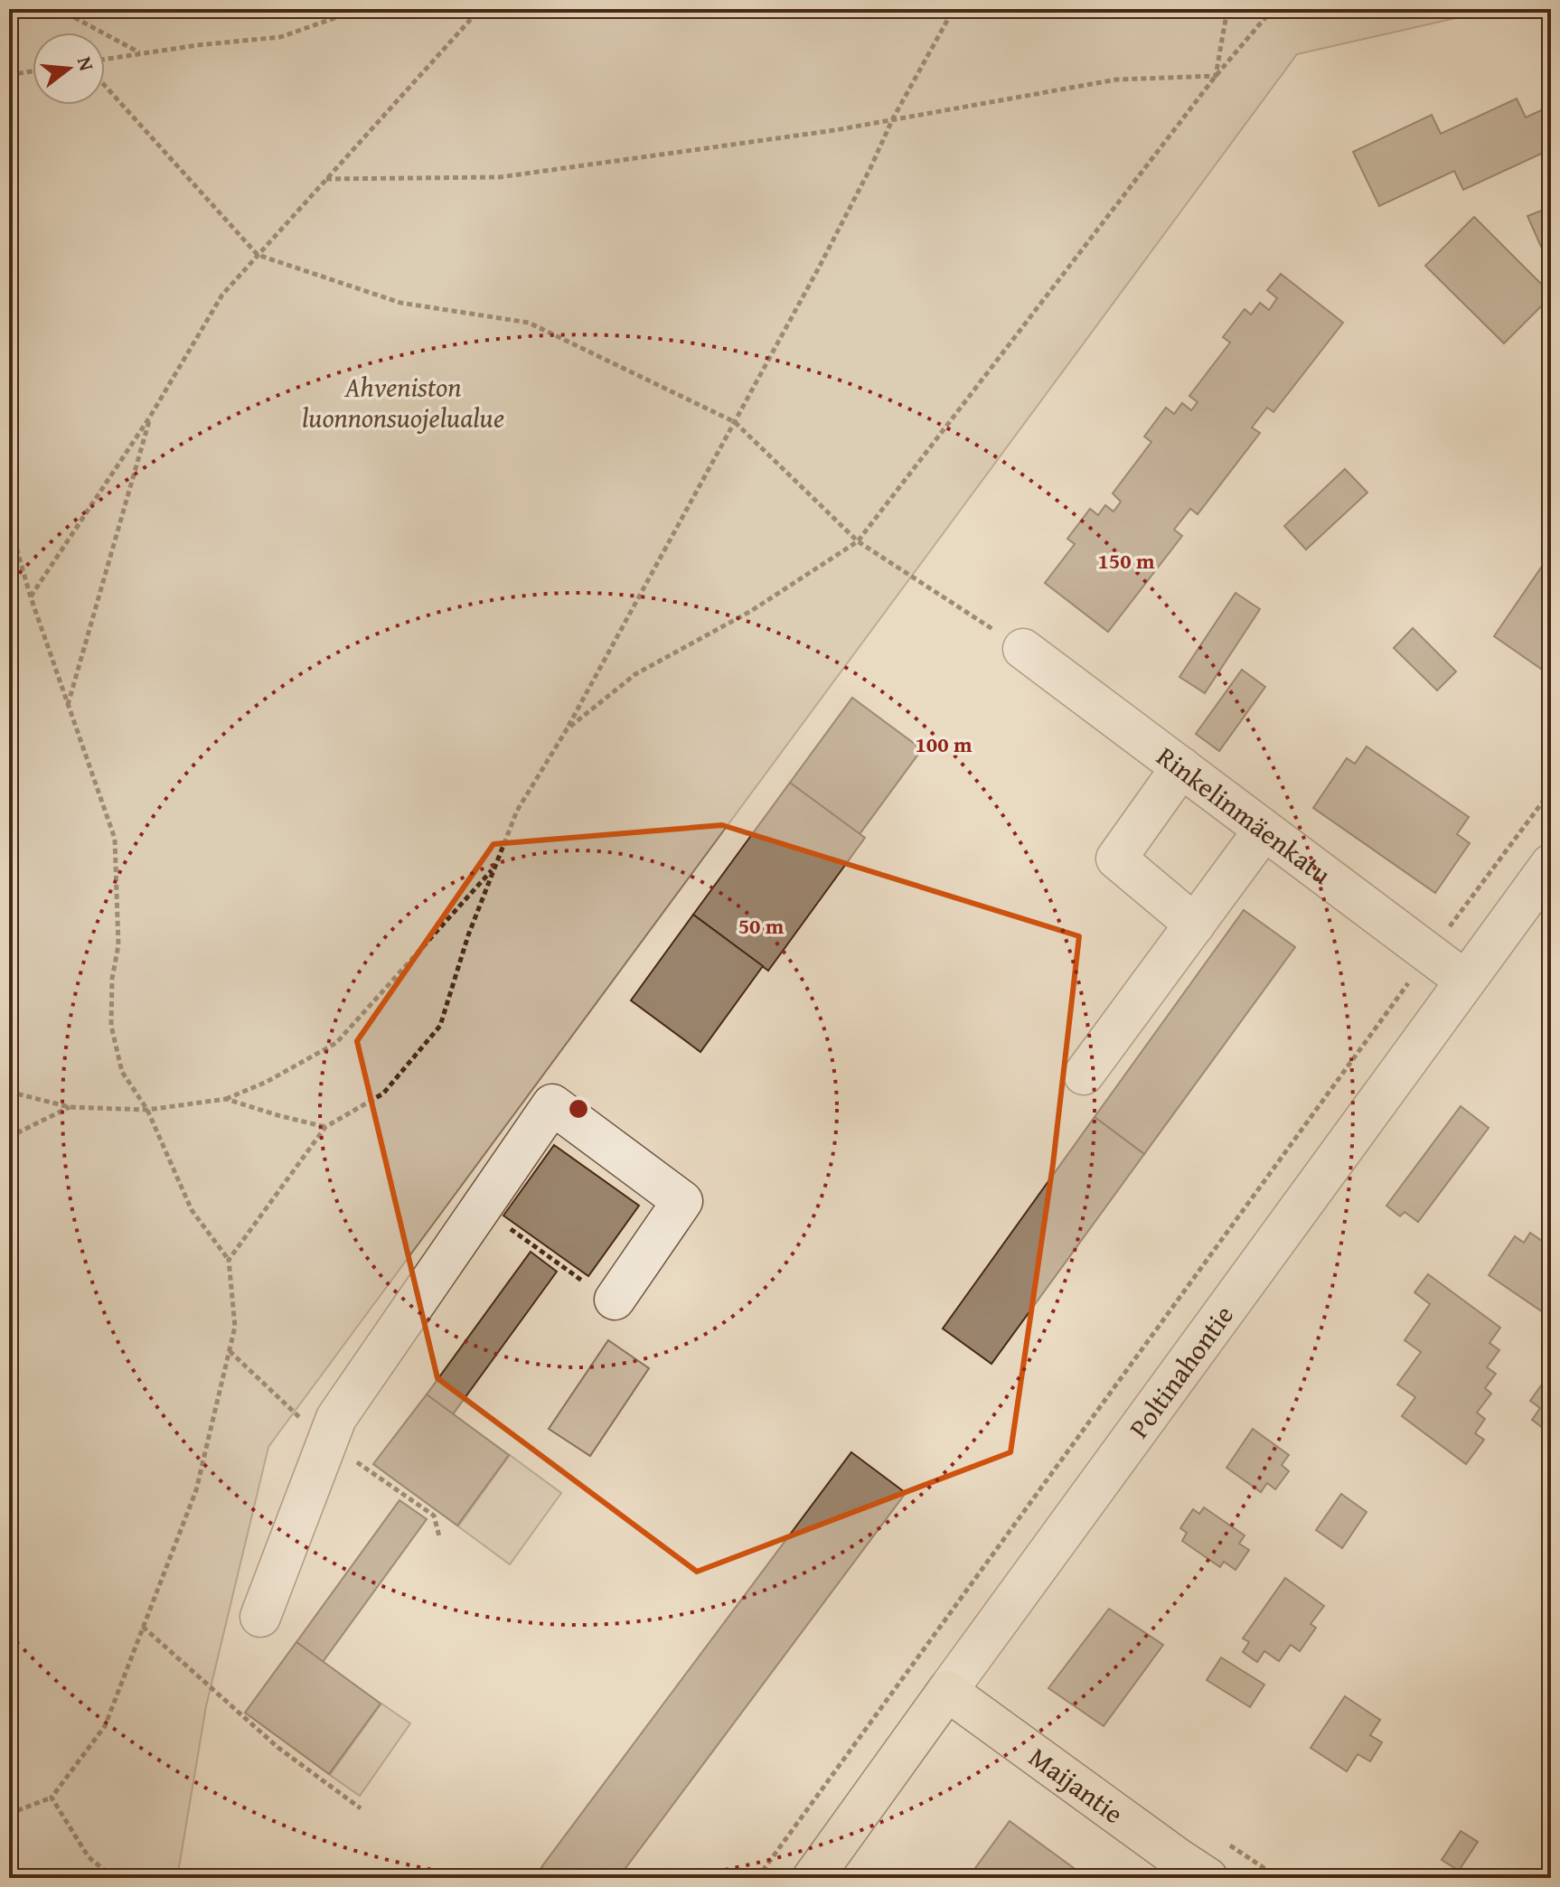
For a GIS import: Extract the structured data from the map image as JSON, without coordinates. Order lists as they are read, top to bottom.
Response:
{
  "streets": {
    "main road": ["Poltinahontie", "Maijantie"],
    "street": ["Rinkelinmäenkatu"]
  },
  "crossings": [
    ["Rinkelinmäenkatu", "Poltinahontie"],
    ["Poltinahontie", "Maijantie"]
  ],
  "parks": ["Ahveniston luonnonsuojelualue"],
  "north": "right",
  "rings": ["150 m", "100 m", "50 m"]
}
